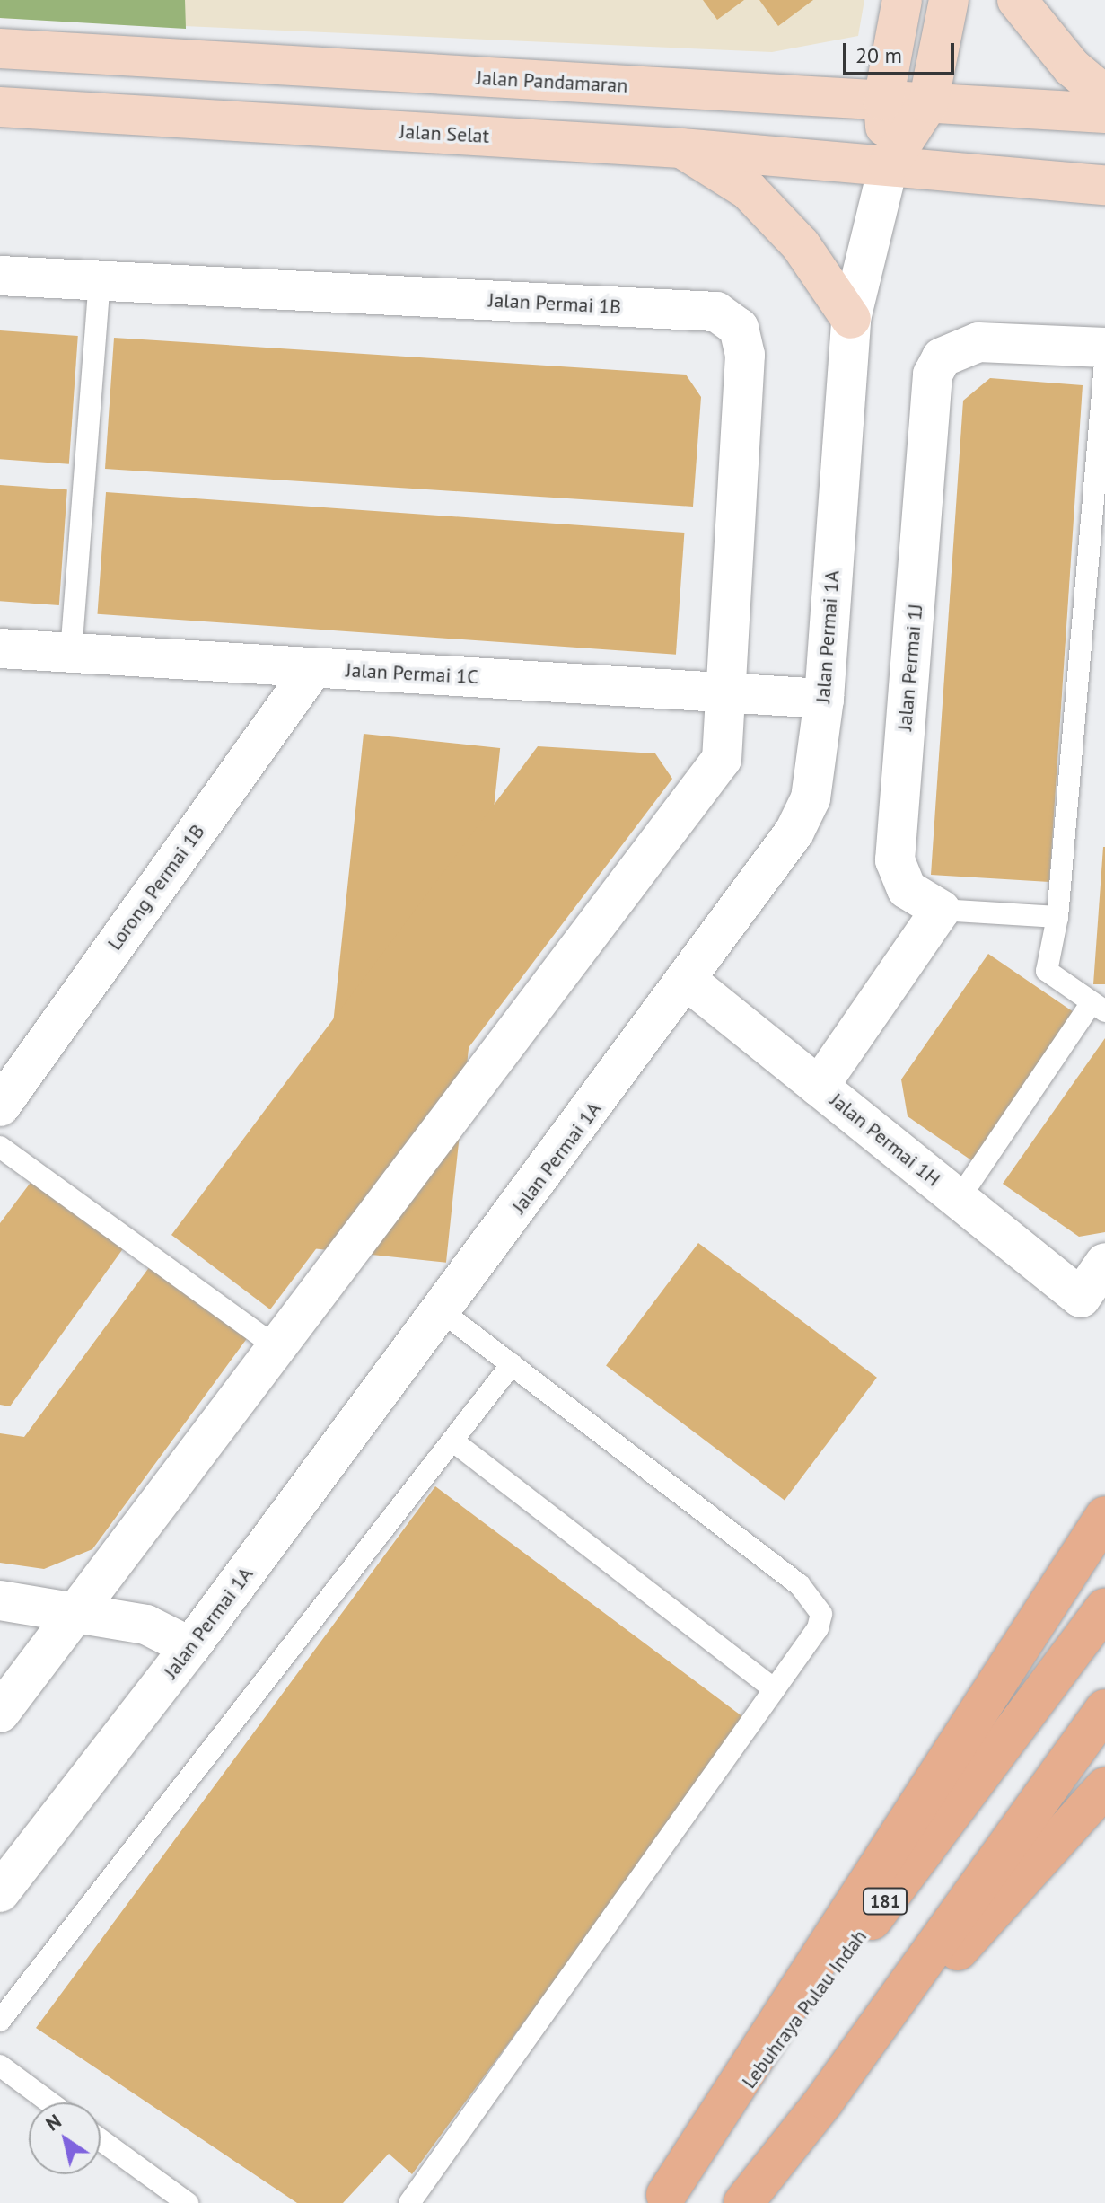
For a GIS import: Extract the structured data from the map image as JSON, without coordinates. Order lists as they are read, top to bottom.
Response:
{
  "streets": {
    "main road": [
      "Jalan Pandamaran",
      "Jalan Selat",
      "181",
      "Lebuhraya Pulau Indah"
    ],
    "street": [
      "Jalan Permai 1B",
      "Jalan Permai 1A",
      "Jalan Permai 1J",
      "Jalan Permai 1C",
      "Lorong Permai 1B",
      "Jalan Permai 1H"
    ]
  },
  "crossings": [
    ["Jalan Selat", "Jalan Permai 1A"],
    ["Jalan Permai 1B", "Jalan Permai 1C"],
    ["Jalan Permai 1A", "Jalan Permai 1C"],
    ["Jalan Permai 1A", "Jalan Permai 1H"],
    ["Jalan Permai 1C", "Lorong Permai 1B"]
  ],
  "scale_bar": "20 m",
  "north": "top left"
}
